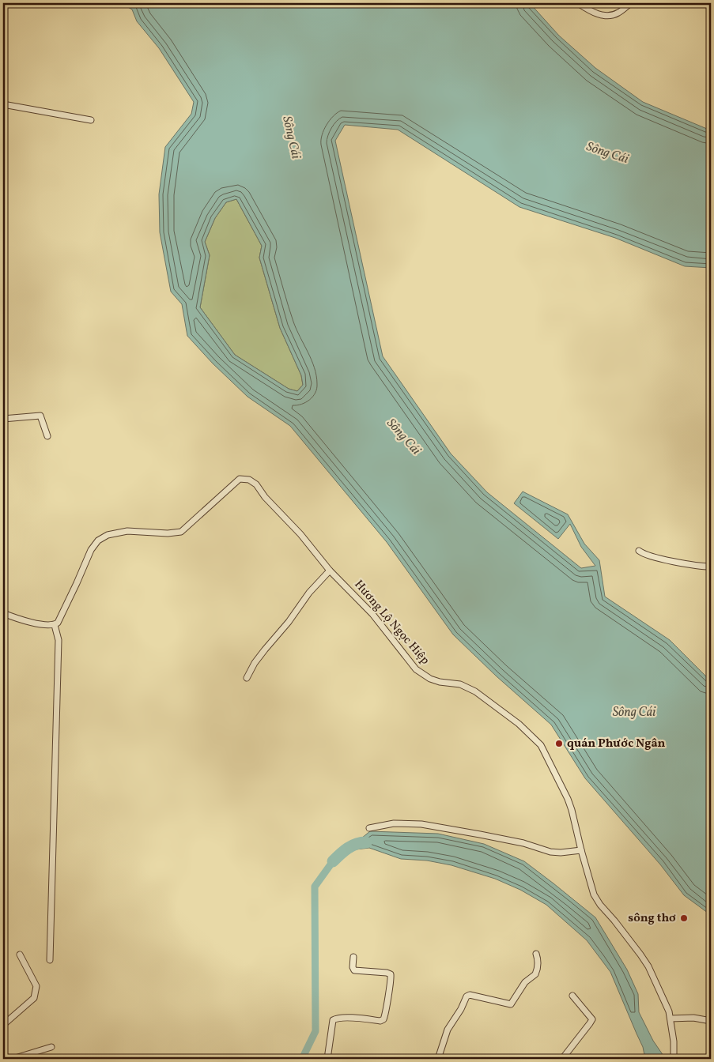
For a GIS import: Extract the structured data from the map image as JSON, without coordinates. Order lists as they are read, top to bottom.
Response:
{
  "streets": {
    "street": ["Hương Lộ Ngọc Hiệp"]
  },
  "water": ["Sông Cái"],
  "places": ["quán Phước Ngân", "sông thơ"]
}
